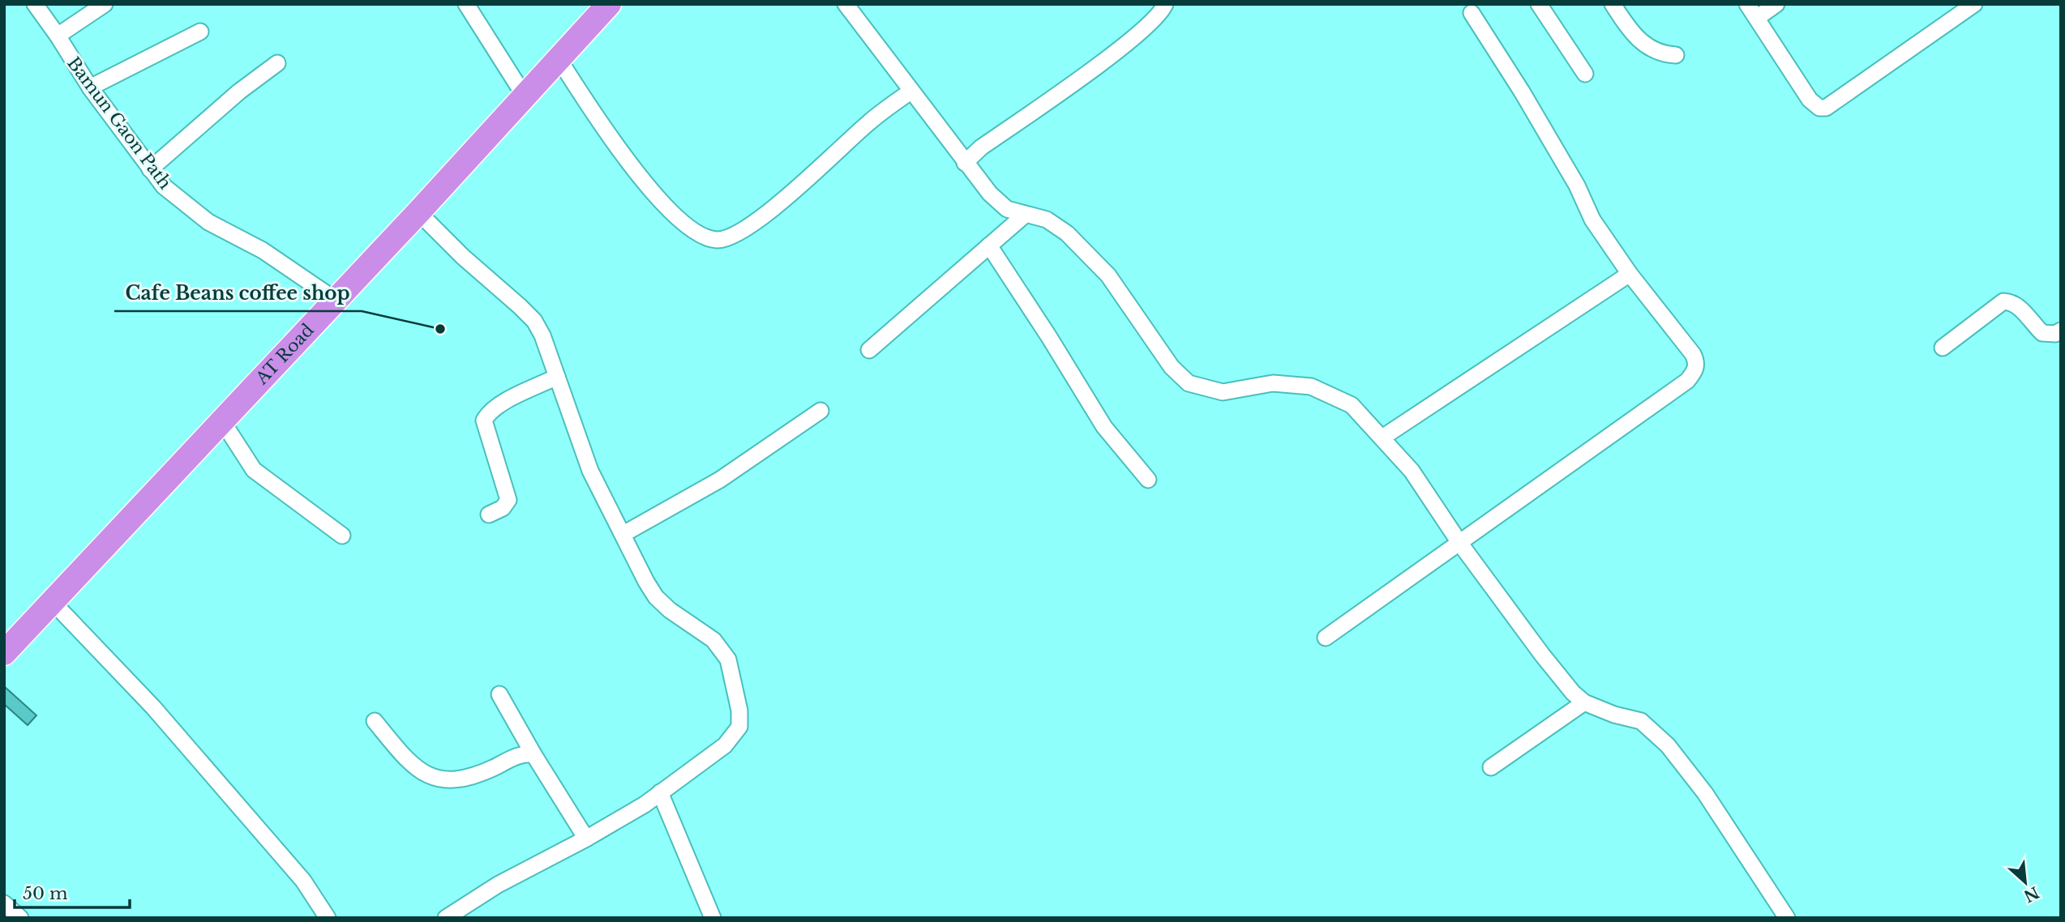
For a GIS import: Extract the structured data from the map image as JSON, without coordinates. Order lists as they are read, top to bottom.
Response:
{
  "streets": {
    "highway": ["AT Road"],
    "street": ["Bamun Gaon Path"]
  },
  "crossings": [
    ["Bamun Gaon Path", "AT Road"]
  ],
  "places": ["Cafe Beans coffee shop"],
  "scale_bar": "50 m",
  "north": "bottom right"
}
